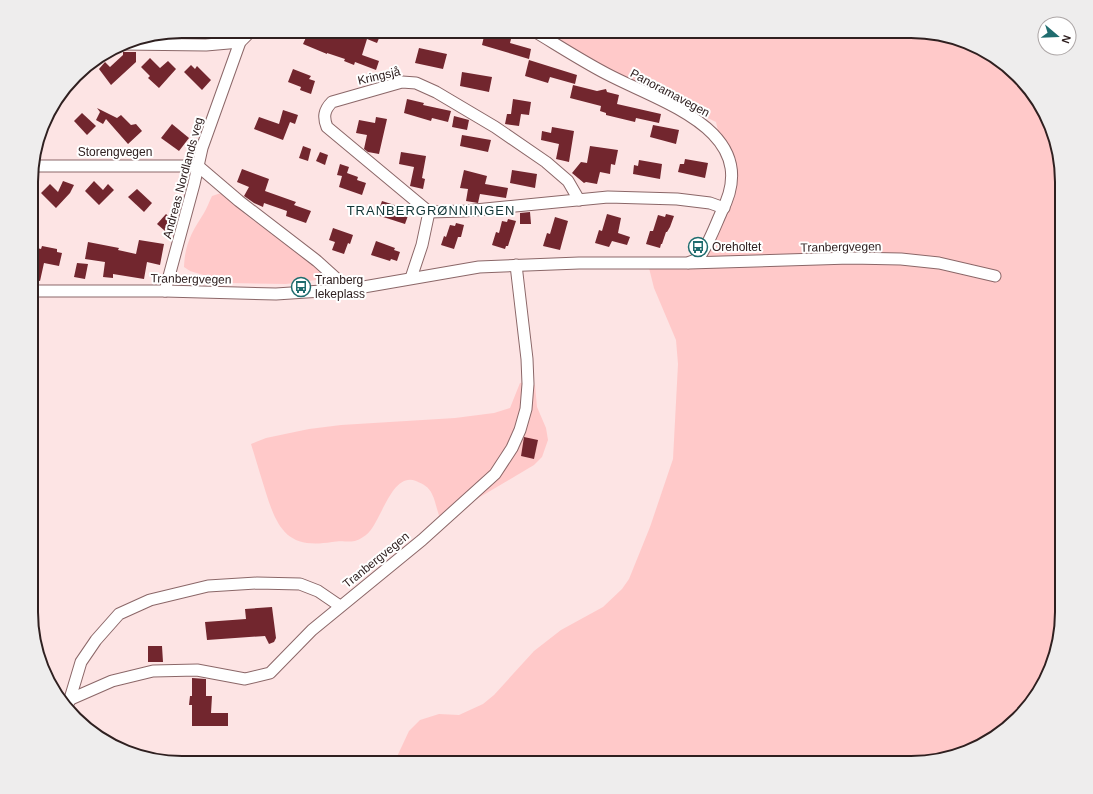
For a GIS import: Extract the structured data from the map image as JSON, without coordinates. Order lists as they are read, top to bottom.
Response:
{
  "streets": {
    "street": [
      "Kringsjå",
      "Panoramavegen",
      "Storengvegen",
      "Andreas Nordlands veg",
      "Tranbergvegen"
    ]
  },
  "crossings": [
    ["Panoramavegen", "Tranbergvegen"],
    ["Storengvegen", "Andreas Nordlands veg"],
    ["Andreas Nordlands veg", "Tranbergvegen"]
  ],
  "districts": ["TRANBERGRØNNINGEN"],
  "places": {
    "bus stop": ["Oreholtet", "Tranberg lekeplass"]
  },
  "north": "right"
}
